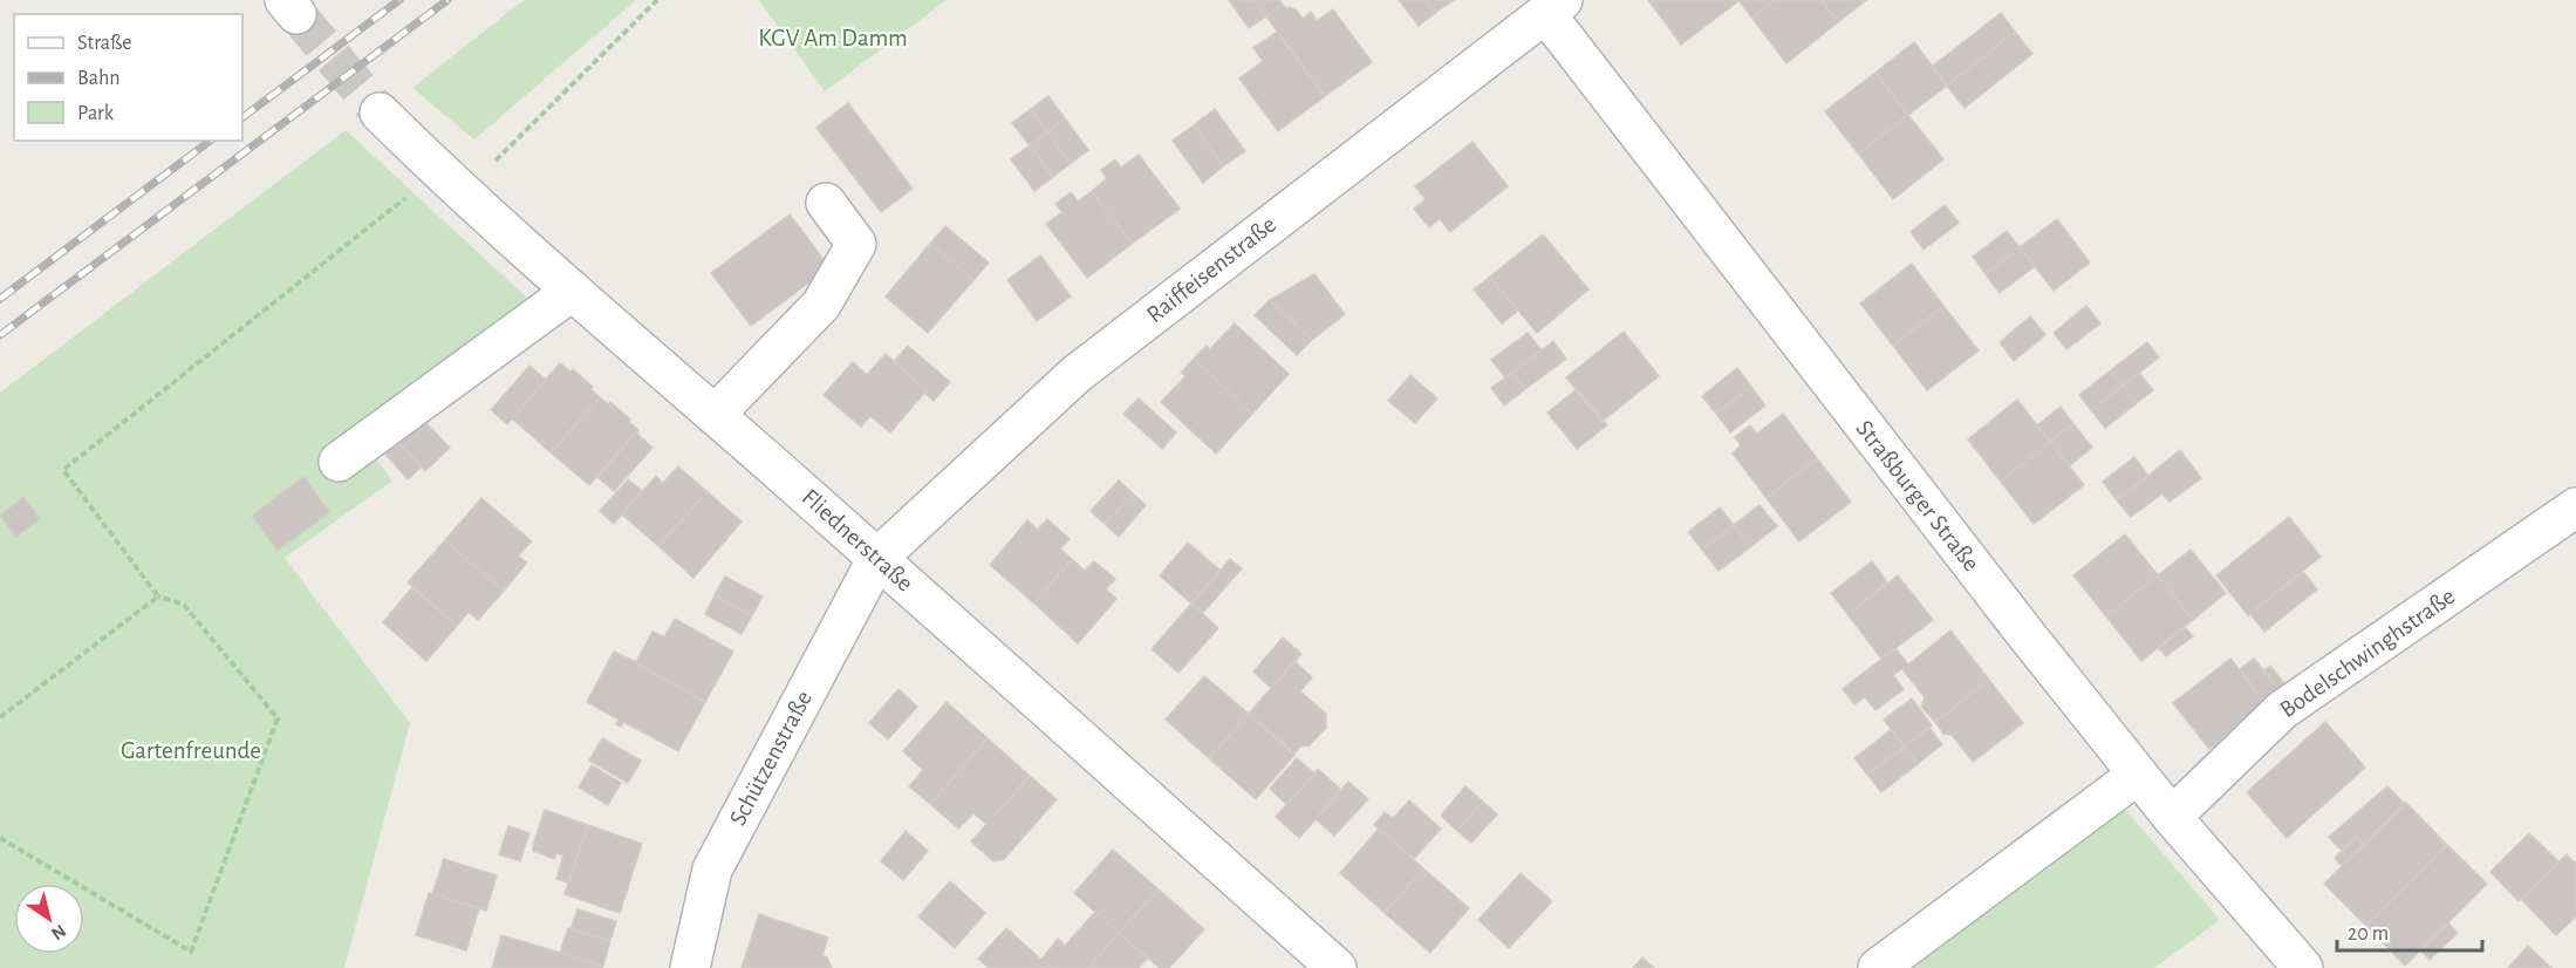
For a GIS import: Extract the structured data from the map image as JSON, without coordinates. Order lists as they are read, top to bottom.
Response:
{
  "streets": {
    "street": [
      "Raiffeisenstraße",
      "Straßburger Straße",
      "Fliednerstraße",
      "Bodelschwinghstraße",
      "Schützenstraße"
    ]
  },
  "crossings": [
    ["Raiffeisenstraße", "Straßburger Straße"],
    ["Raiffeisenstraße", "Fliednerstraße"],
    ["Raiffeisenstraße", "Schützenstraße"],
    ["Straßburger Straße", "Bodelschwinghstraße"],
    ["Fliednerstraße", "Schützenstraße"]
  ],
  "parks": ["KGV Am Damm", "Gartenfreunde"],
  "legend": ["Straße", "Bahn", "Park"],
  "scale_bar": "20 m",
  "north": "bottom right"
}
